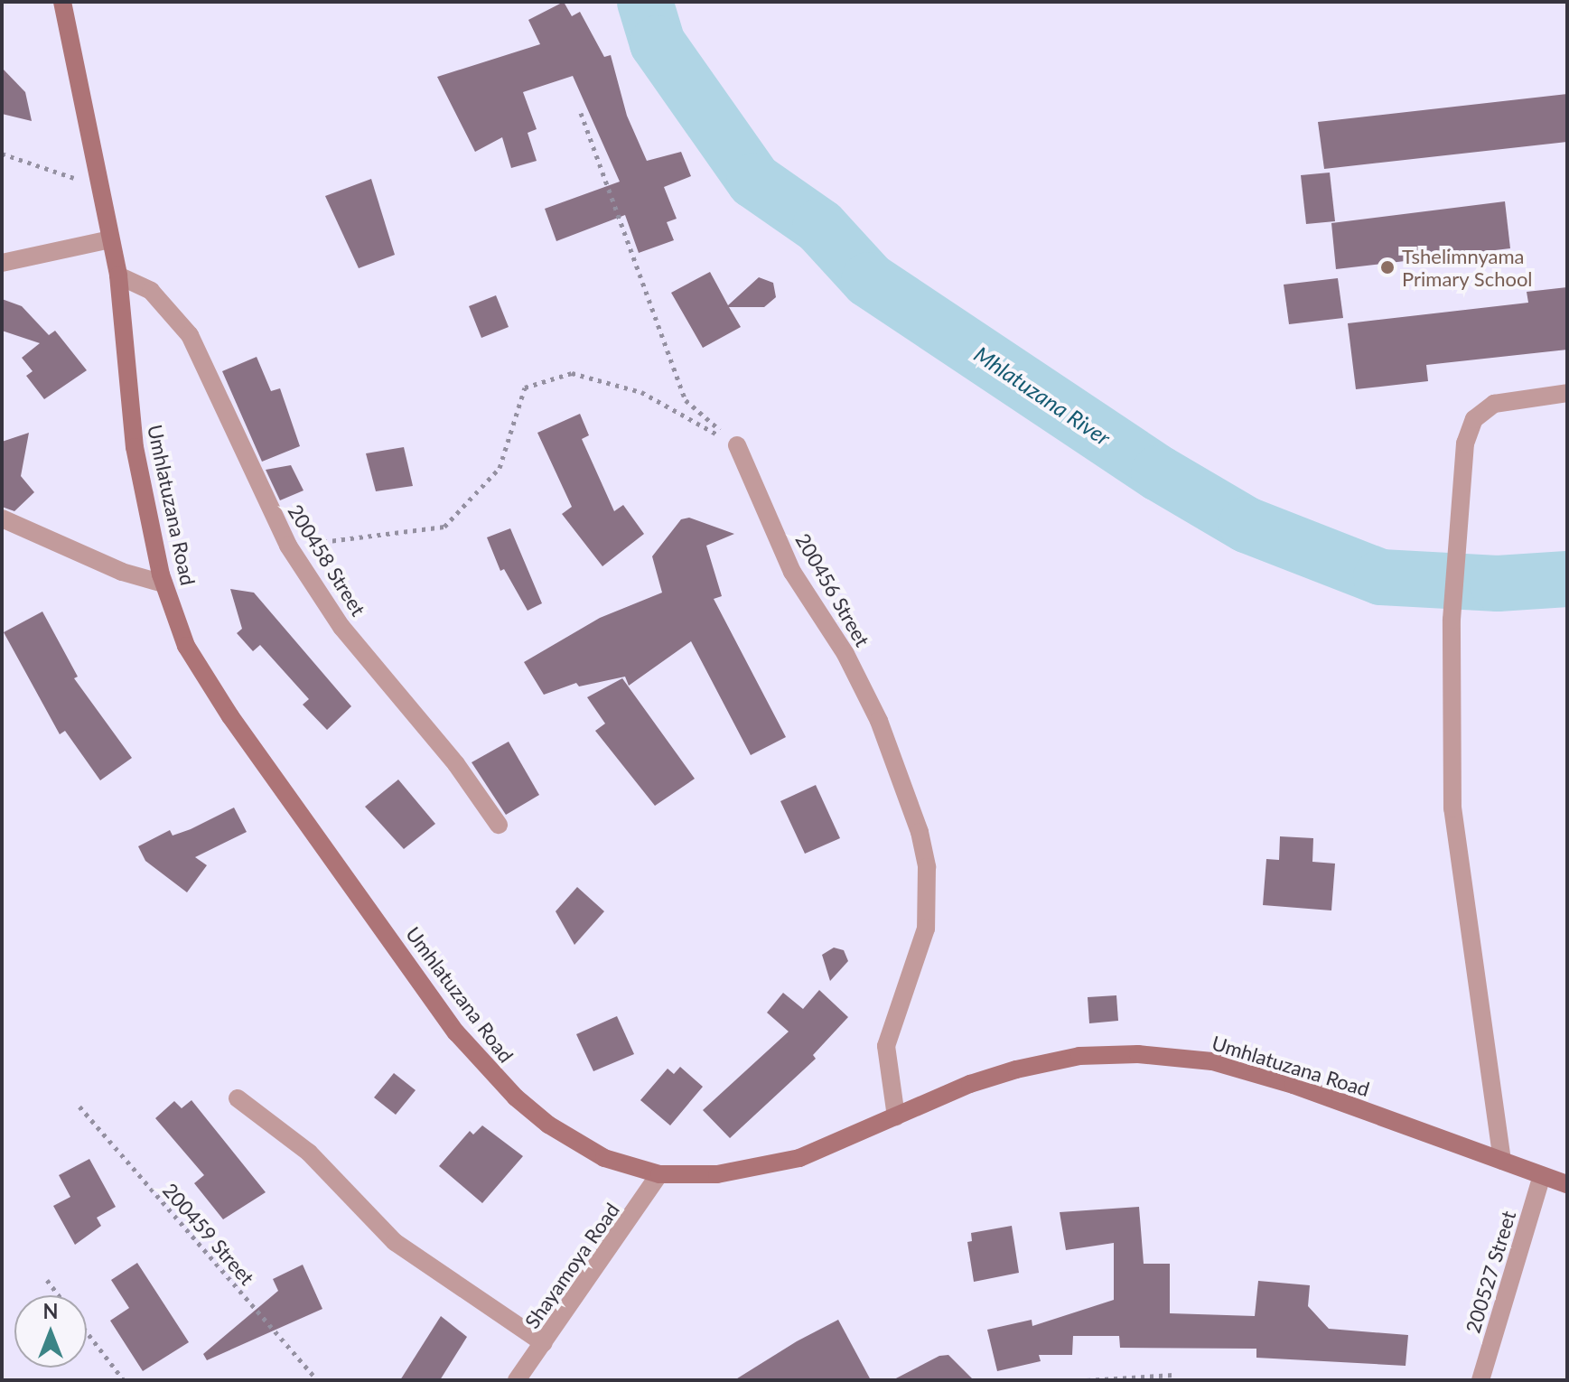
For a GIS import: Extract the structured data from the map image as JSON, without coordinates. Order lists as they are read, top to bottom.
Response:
{
  "streets": {
    "street": [
      "Umhlatuzana Road",
      "200458 Street",
      "200456 Street",
      "Shayamoya Road",
      "200527 Street"
    ],
    "path": ["200459 Street"]
  },
  "crossings": [
    ["Umhlatuzana Road", "200458 Street"],
    ["Umhlatuzana Road", "200456 Street"],
    ["Umhlatuzana Road", "Shayamoya Road"],
    ["Umhlatuzana Road", "200527 Street"]
  ],
  "water": ["Mhlatuzana River"],
  "places": ["Tshelimnyama Primary School"],
  "north": "top"
}
